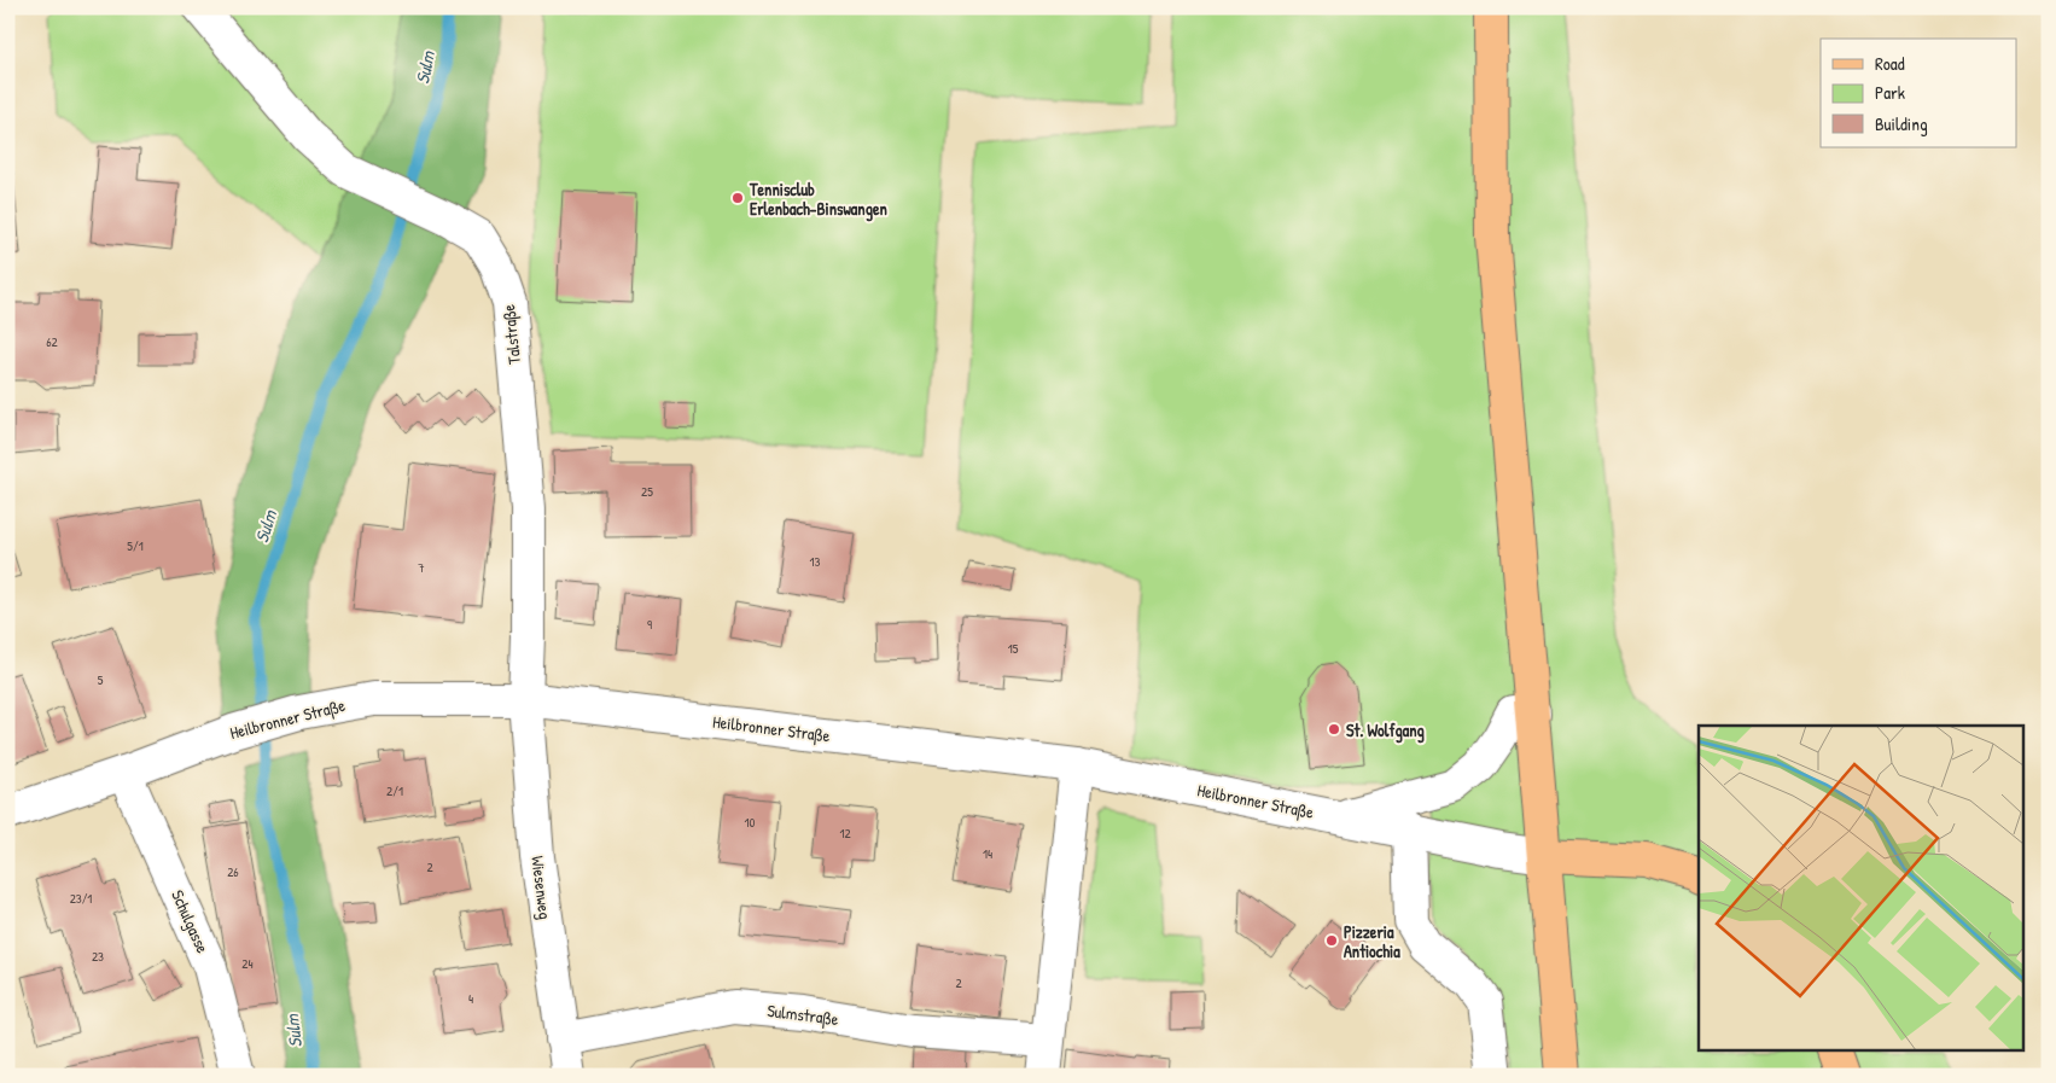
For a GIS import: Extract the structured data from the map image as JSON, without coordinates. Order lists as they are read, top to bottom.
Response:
{
  "streets": {
    "street": [
      "Talstraße",
      "Heilbronner Straße",
      "Wiesenweg",
      "Schulgasse",
      "Sulmstraße"
    ]
  },
  "crossings": [
    ["Talstraße", "Heilbronner Straße"],
    ["Talstraße", "Wiesenweg"],
    ["Heilbronner Straße", "Wiesenweg"],
    ["Heilbronner Straße", "Schulgasse"],
    ["Wiesenweg", "Sulmstraße"]
  ],
  "water": ["Sulm"],
  "places": ["Tennisclub Erlenbach-Binswangen", "St. Wolfgang", "Pizzeria Antiochia"],
  "house_numbers": [
    "62",
    "25",
    "5/1",
    "13",
    "7",
    "9",
    "15",
    "5",
    "2/1",
    "10",
    "12",
    "14",
    "2",
    "26",
    "23/1",
    "23",
    "24",
    "2",
    "4"
  ],
  "legend": ["Road", "Park", "Building"]
}
